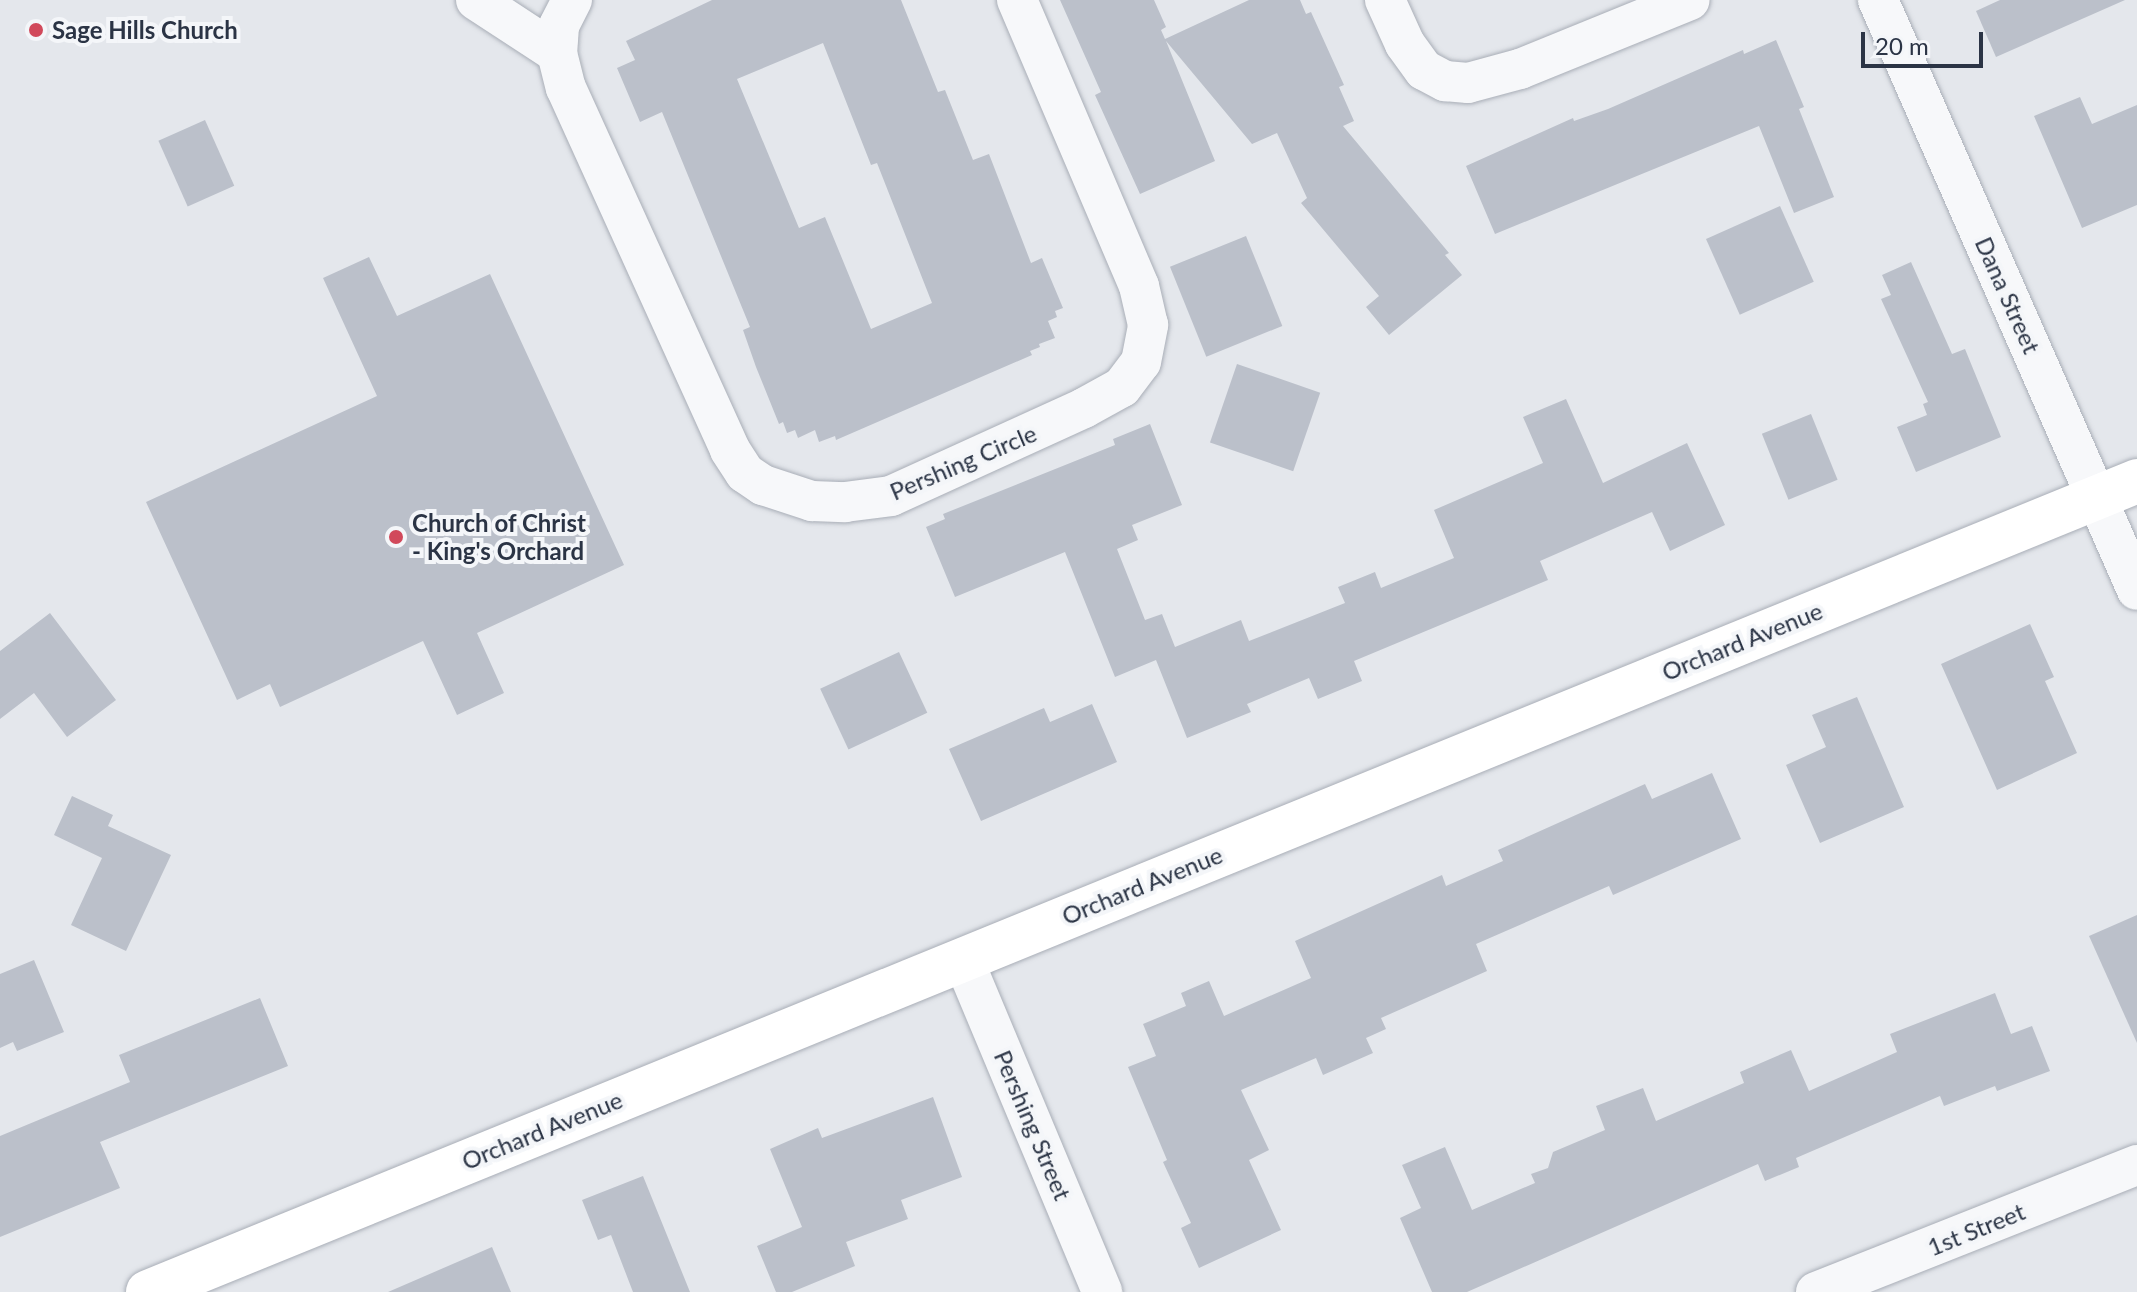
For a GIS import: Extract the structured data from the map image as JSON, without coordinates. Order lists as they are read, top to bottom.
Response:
{
  "streets": {
    "street": [
      "Dana Street",
      "Pershing Circle",
      "Orchard Avenue",
      "Pershing Street",
      "1st Street"
    ]
  },
  "crossings": [
    ["Dana Street", "Orchard Avenue"],
    ["Orchard Avenue", "Pershing Street"]
  ],
  "places": ["Sage Hills Church", "Church of Christ - King's Orchard"],
  "scale_bar": "20 m"
}
